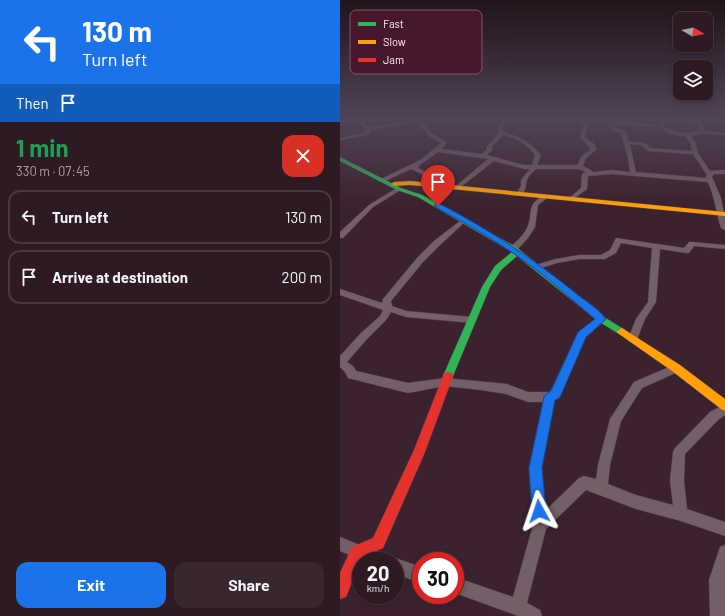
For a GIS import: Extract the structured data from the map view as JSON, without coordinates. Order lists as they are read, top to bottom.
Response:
{
  "legend": ["Fast", "Slow", "Jam"],
  "north": "right",
  "page": {
    "turn": ["130 m", "Turn left"],
    "then": "Then",
    "heading": ["1 min", "330 m · 07:45"],
    "list": [
      {
        "name": "Turn left",
        "value": "130 m"
      },
      {
        "name": "Arrive at destination",
        "value": "200 m"
      }
    ],
    "speed": "20 km/h",
    "limit": "30",
    "buttons": ["Exit", "Share"]
  }
}
